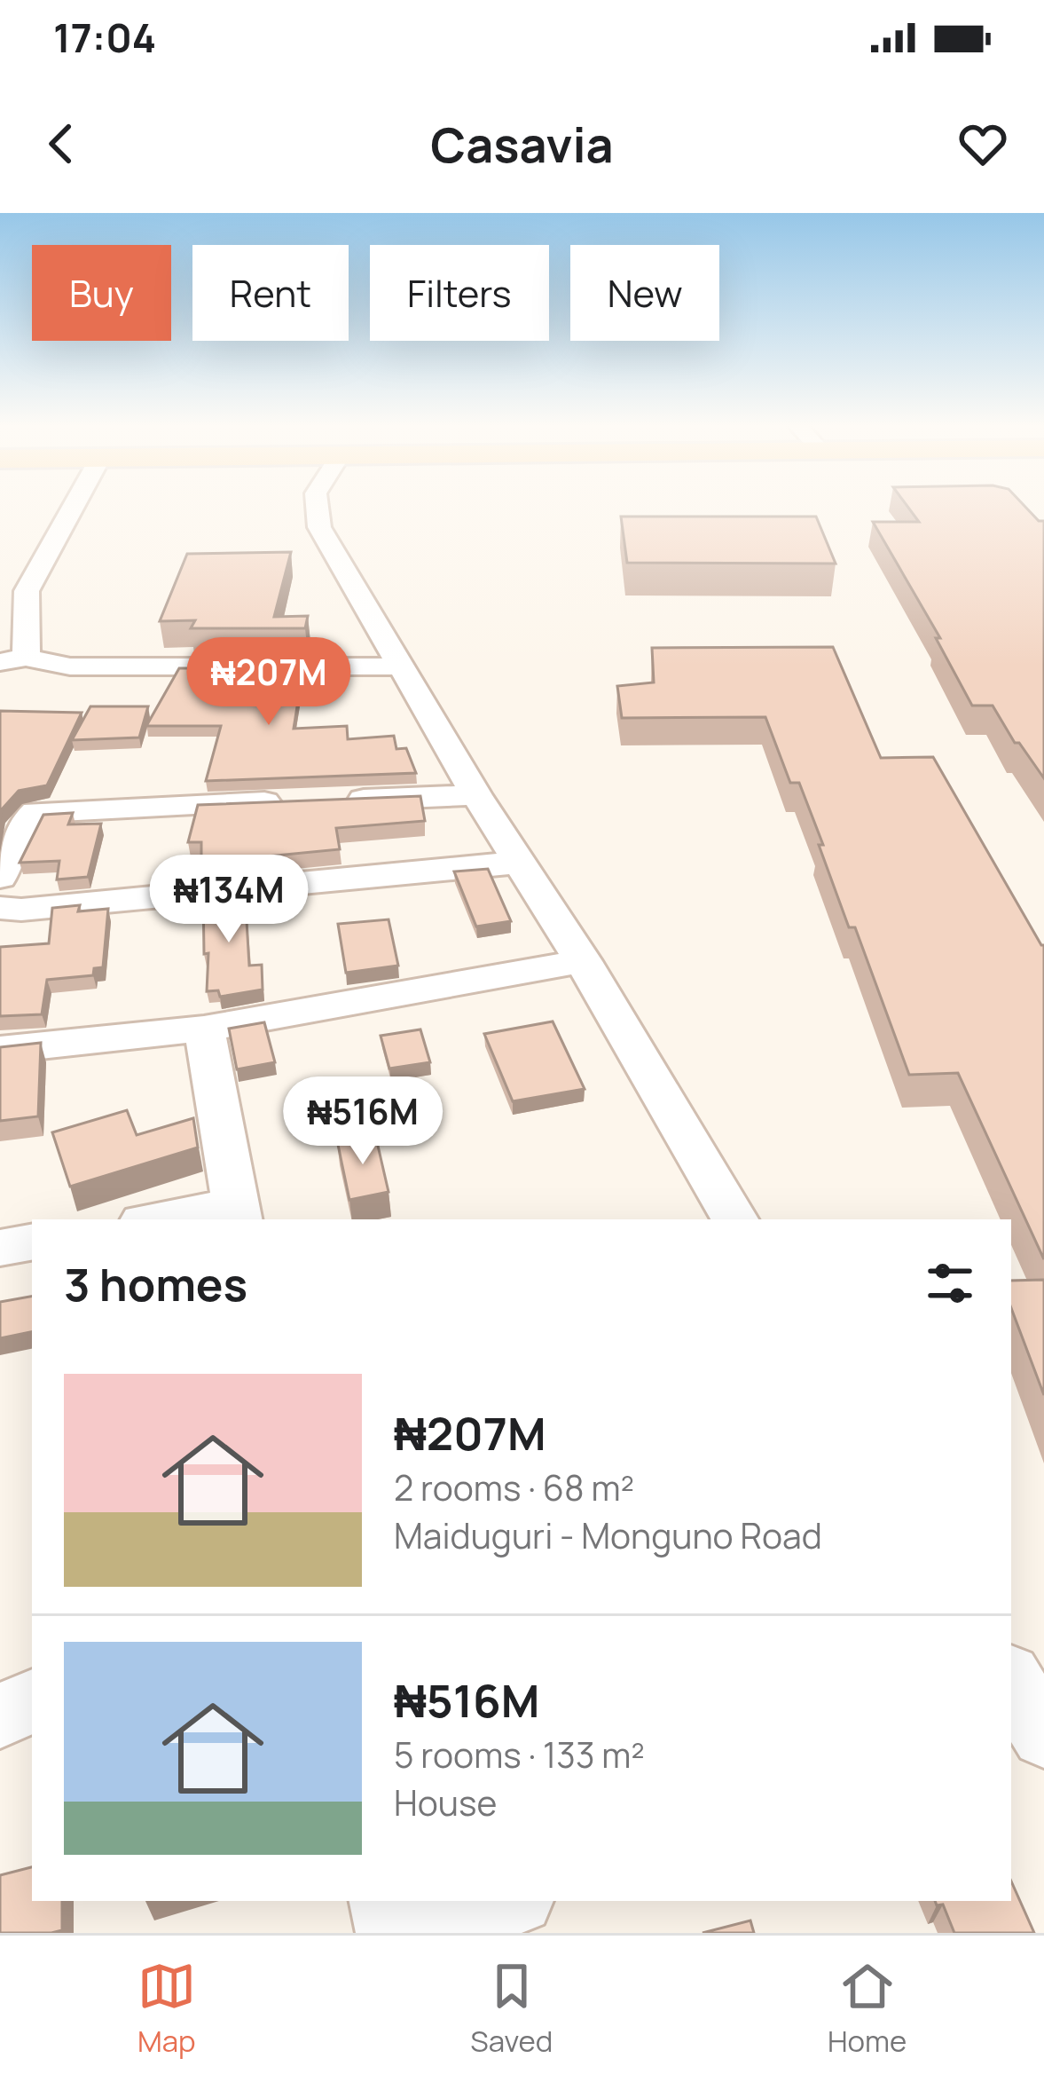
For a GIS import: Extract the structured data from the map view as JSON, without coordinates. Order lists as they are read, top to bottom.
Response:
{
  "page": {
    "status": "17:04",
    "header": "Casavia",
    "chip": [
      "Buy",
      "Rent",
      "Filters",
      "New"
    ],
    "price": ["₦207M", "₦134M", "₦516M"],
    "heading": "3 homes",
    "list": [
      {
        "name": "₦207M",
        "note": "2 rooms · 68 m² · Maiduguri - Monguno Road"
      },
      {
        "name": "₦516M",
        "note": "5 rooms · 133 m² · House"
      }
    ],
    "tabs": ["Map", "Saved", "Home"]
  }
}
